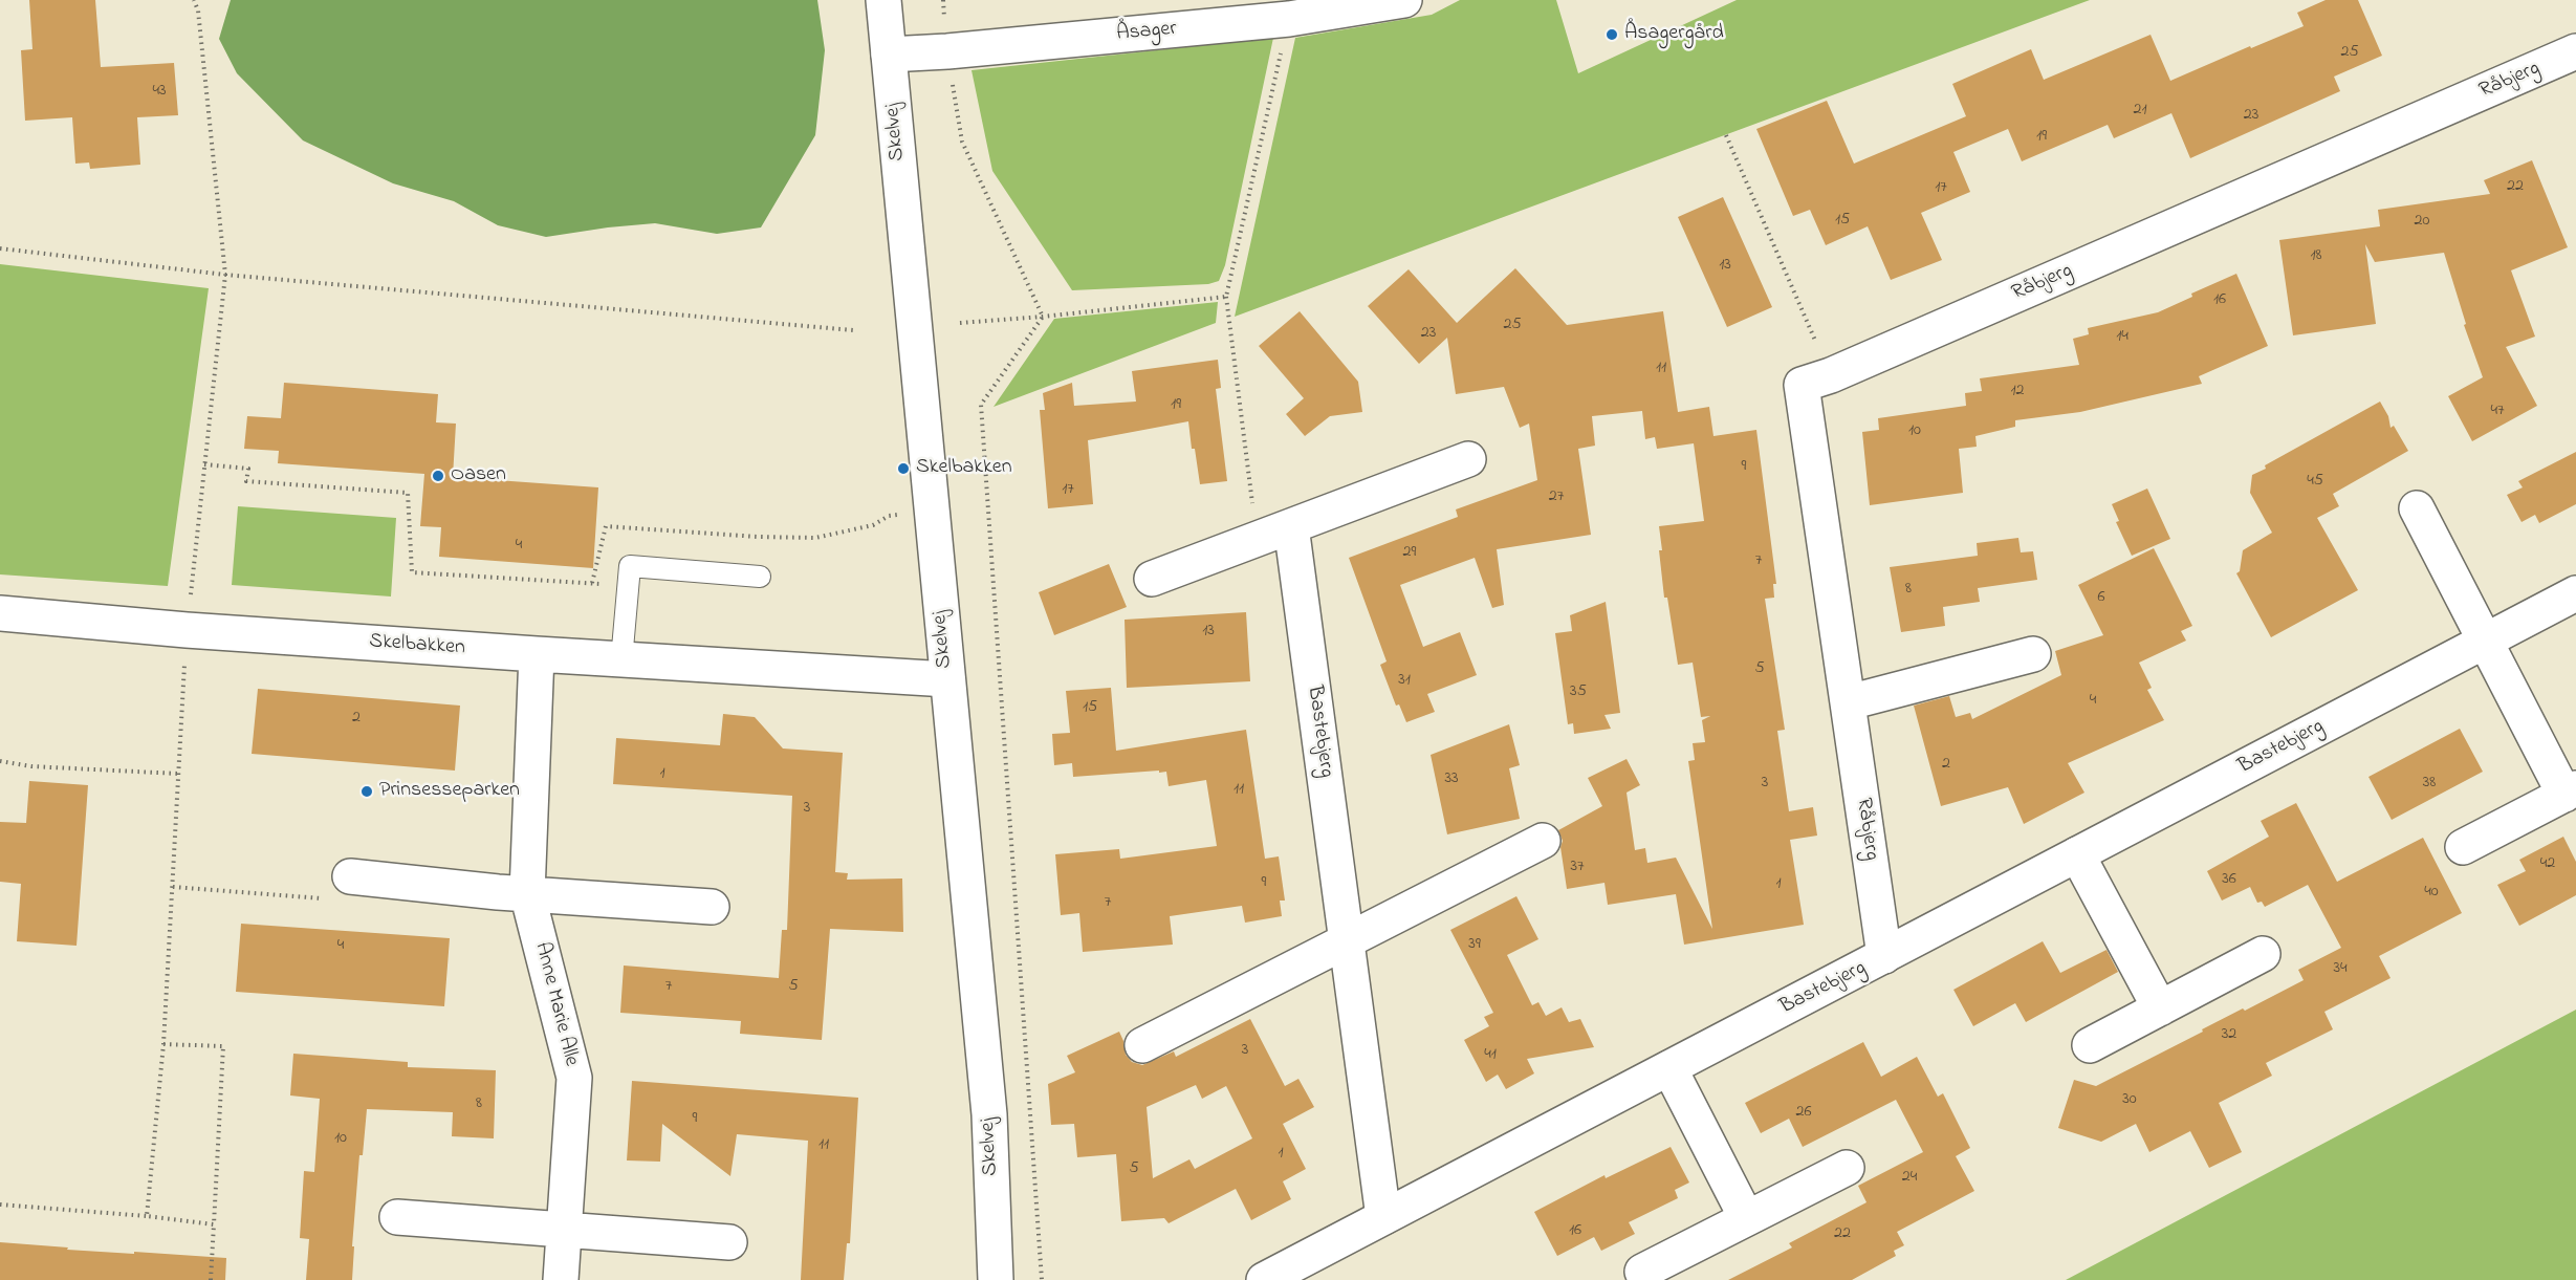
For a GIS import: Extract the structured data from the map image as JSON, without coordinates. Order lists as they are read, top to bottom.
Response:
{
  "streets": {
    "street": [
      "Åsager",
      "Råbjerg",
      "Skelvej",
      "Skelbakken",
      "Bastebjerg",
      "Anne Marie Alle"
    ]
  },
  "crossings": [
    ["Åsager", "Skelvej"],
    ["Råbjerg", "Bastebjerg"],
    ["Skelvej", "Skelbakken"],
    ["Skelbakken", "Anne Marie Alle"]
  ],
  "places": [
    "Åsagergård",
    "Skelbakken",
    "Oasen",
    "Prinsesseparken"
  ],
  "house_numbers": [
    "25",
    "43",
    "21",
    "23",
    "19",
    "22",
    "17",
    "15",
    "20",
    "18",
    "13",
    "16",
    "25",
    "23",
    "14",
    "11",
    "12",
    "19",
    "47",
    "10",
    "9",
    "45",
    "17",
    "27",
    "4",
    "29",
    "7",
    "8",
    "6",
    "13",
    "5",
    "31",
    "35",
    "4",
    "15",
    "2",
    "2",
    "1",
    "33",
    "3",
    "38",
    "11",
    "3",
    "42",
    "37",
    "36",
    "9",
    "1",
    "40",
    "7",
    "39",
    "4",
    "34",
    "7",
    "5",
    "32",
    "3",
    "41",
    "30",
    "8",
    "26",
    "9",
    "10",
    "11",
    "1",
    "5",
    "24",
    "16",
    "22"
  ]
}
